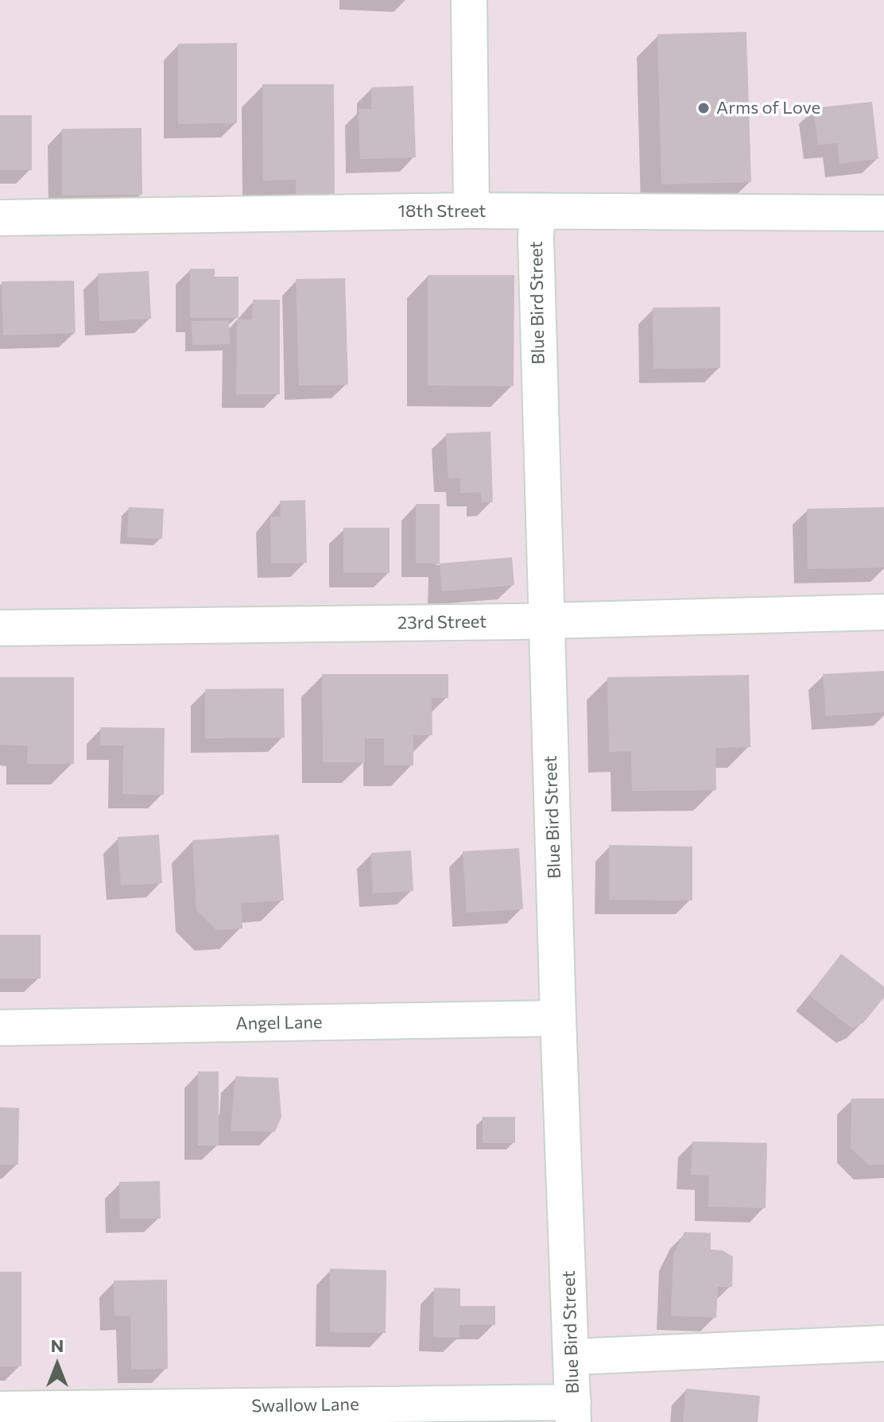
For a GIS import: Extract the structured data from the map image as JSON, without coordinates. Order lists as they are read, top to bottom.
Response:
{
  "streets": {
    "street": [
      "18th Street",
      "Blue Bird Street",
      "23rd Street",
      "Angel Lane",
      "Swallow Lane"
    ]
  },
  "crossings": [
    ["18th Street", "Blue Bird Street"],
    ["Blue Bird Street", "23rd Street"],
    ["Blue Bird Street", "Angel Lane"],
    ["Blue Bird Street", "Swallow Lane"]
  ],
  "places": ["Arms of Love"],
  "north": "top"
}
